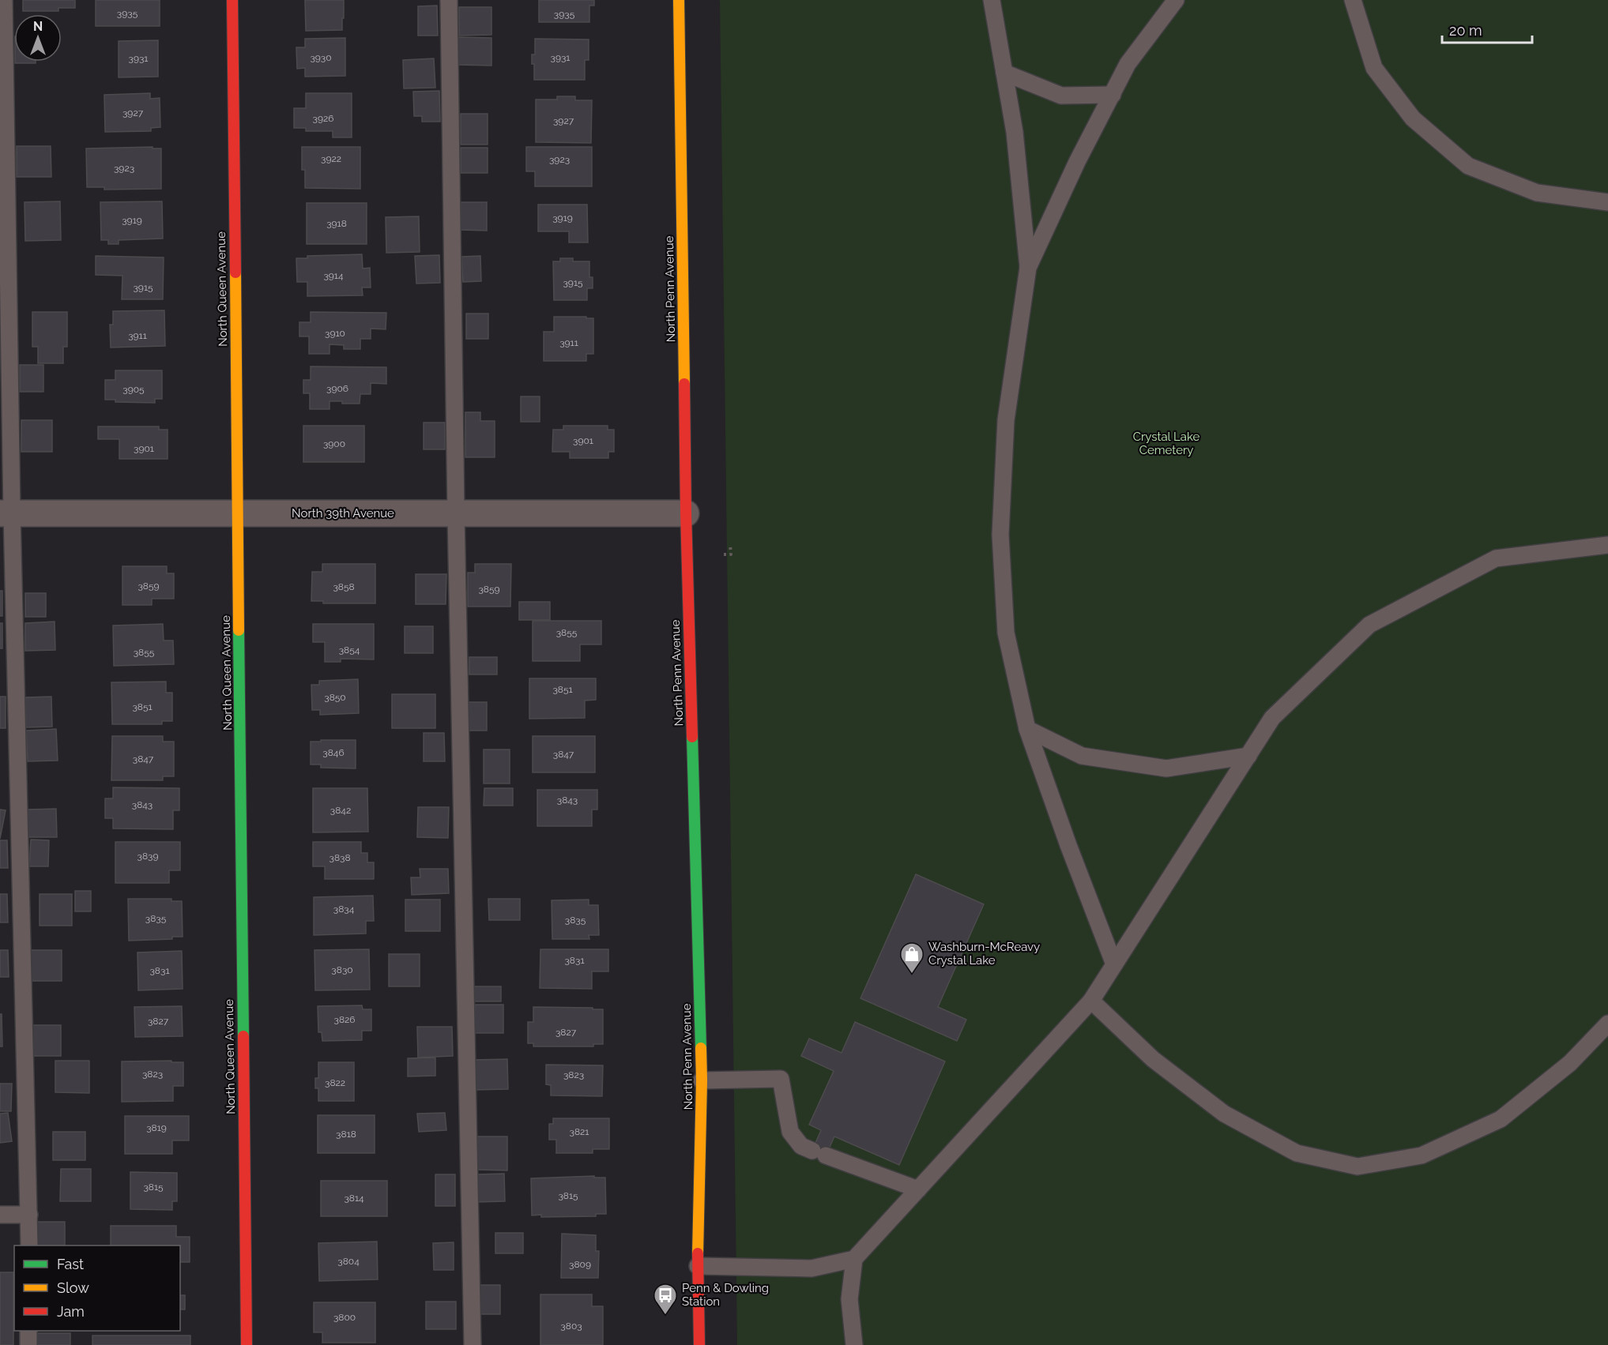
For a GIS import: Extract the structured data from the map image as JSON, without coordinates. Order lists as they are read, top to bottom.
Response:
{
  "streets": {
    "main road": ["North Queen Avenue", "North Penn Avenue"],
    "street": ["North 39th Avenue"]
  },
  "crossings": [
    ["North Queen Avenue", "North 39th Avenue"],
    ["North Penn Avenue", "North 39th Avenue"]
  ],
  "parks": ["Crystal Lake Cemetery"],
  "places": {
    "shop": ["Washburn-McReavy Crystal Lake"],
    "bus stop": ["Penn & Dowling Station"]
  },
  "house_numbers": [
    "3935",
    "3935",
    "3930",
    "3931",
    "3931",
    "3927",
    "3926",
    "3927",
    "3922",
    "3923",
    "3923",
    "3919",
    "3919",
    "3918",
    "3914",
    "3915",
    "3915",
    "3910",
    "3911",
    "3911",
    "3906",
    "3905",
    "3901",
    "3900",
    "3901",
    "3859",
    "3858",
    "3859",
    "3855",
    "3854",
    "3855",
    "3851",
    "3850",
    "3851",
    "3846",
    "3847",
    "3847",
    "3843",
    "3843",
    "3842",
    "3839",
    "3838",
    "3834",
    "3835",
    "3835",
    "3831",
    "3830",
    "3831",
    "3826",
    "3827",
    "3827",
    "3823",
    "3823",
    "3822",
    "3819",
    "3821",
    "3818",
    "3815",
    "3815",
    "3814",
    "3804",
    "3809",
    "3800",
    "3803"
  ],
  "legend": ["Fast", "Slow", "Jam"],
  "scale_bar": "20 m",
  "north": "top"
}
